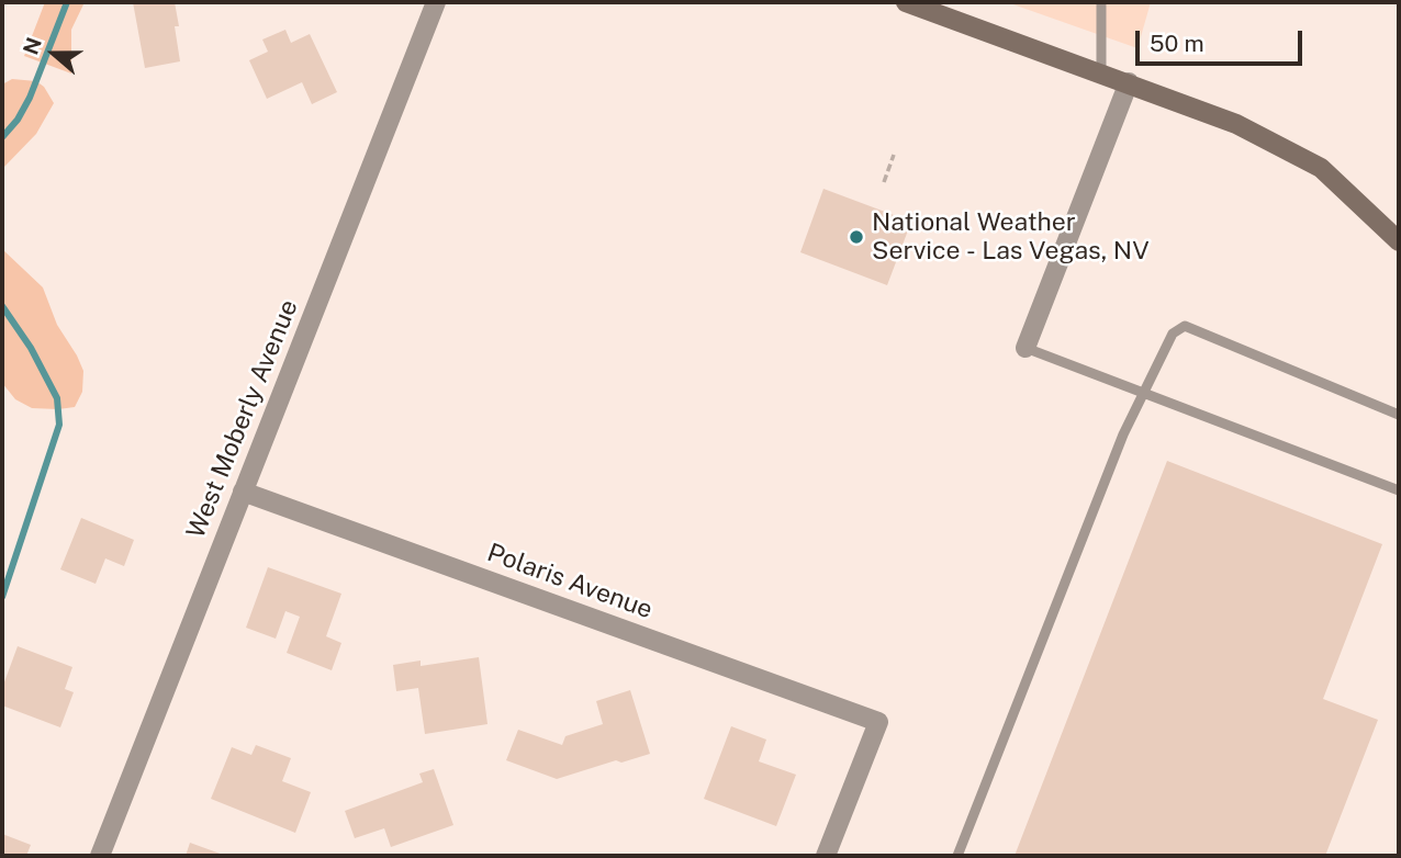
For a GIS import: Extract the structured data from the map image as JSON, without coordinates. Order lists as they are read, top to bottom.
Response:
{
  "streets": {
    "street": ["West Moberly Avenue", "Polaris Avenue"]
  },
  "crossings": [
    ["West Moberly Avenue", "Polaris Avenue"]
  ],
  "places": ["National Weather Service - Las Vegas, NV"],
  "scale_bar": "50 m",
  "north": "left"
}
